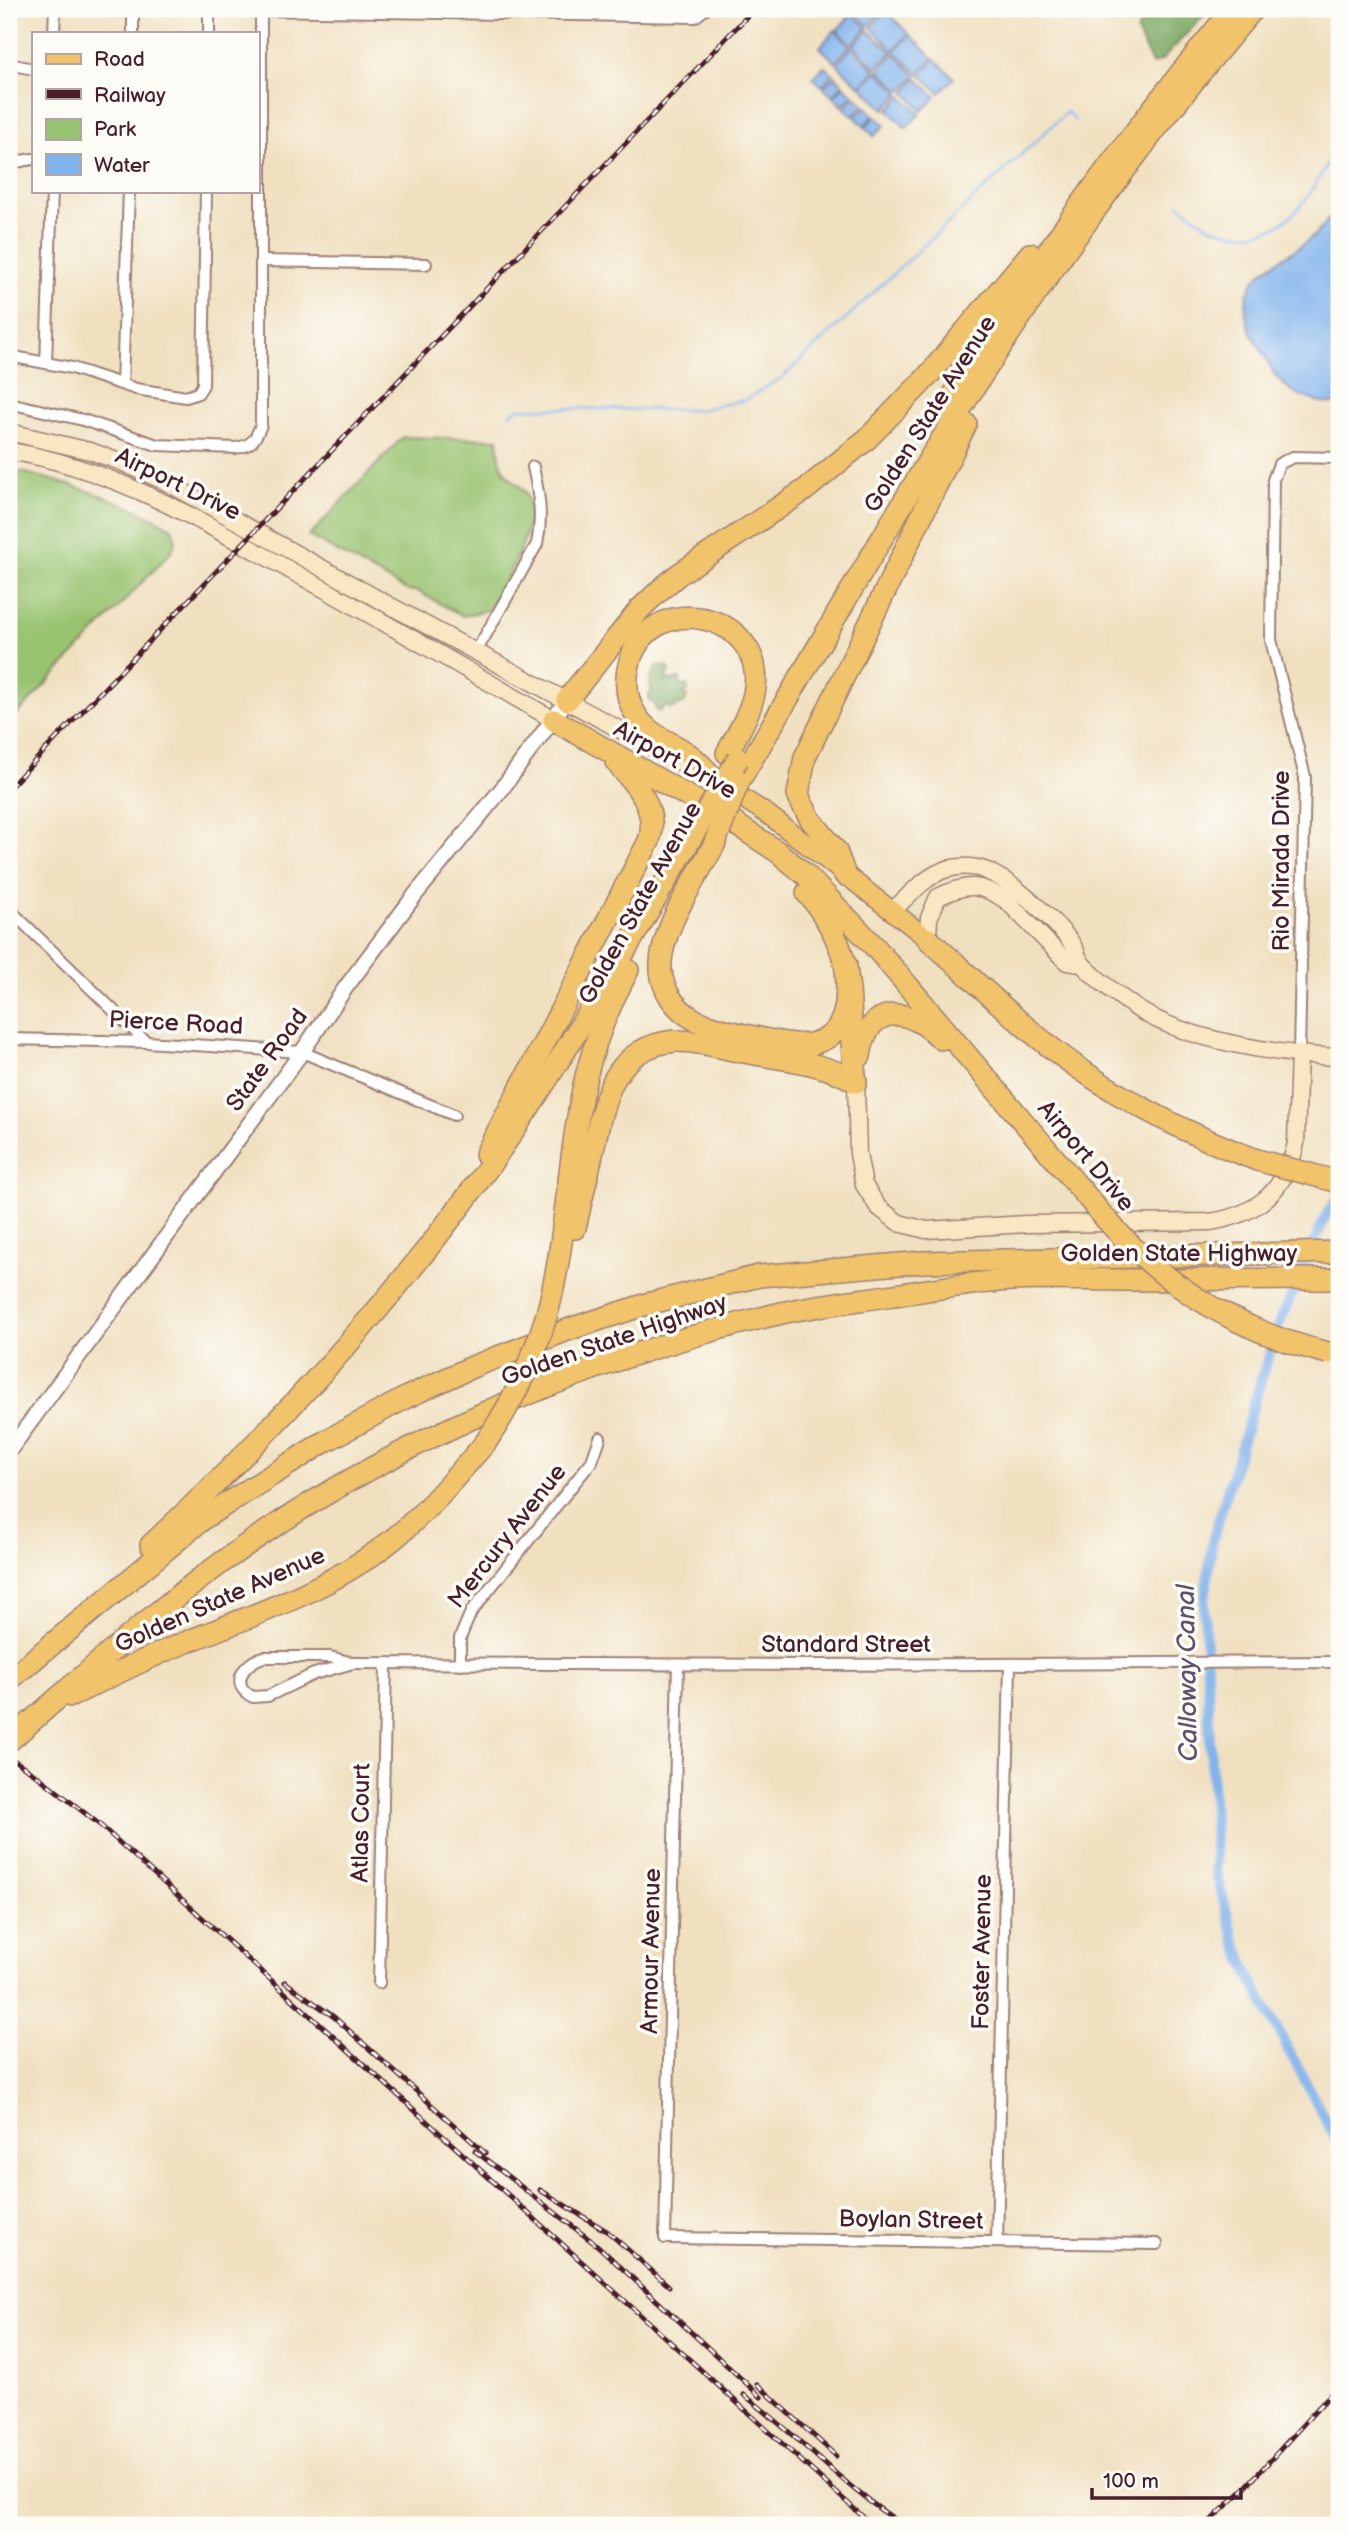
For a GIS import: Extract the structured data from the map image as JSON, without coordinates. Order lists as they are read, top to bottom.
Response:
{
  "streets": {
    "highway": ["Golden State Avenue", "Airport Drive", "Golden State Highway"],
    "street": [
      "Rio Mirada Drive",
      "Pierce Road",
      "State Road",
      "Mercury Avenue",
      "Standard Street",
      "Atlas Court",
      "Armour Avenue",
      "Foster Avenue",
      "Boylan Street"
    ]
  },
  "crossings": [
    ["Golden State Avenue", "Golden State Highway"],
    ["Airport Drive", "State Road"],
    ["Pierce Road", "State Road"],
    ["Mercury Avenue", "Standard Street"],
    ["Standard Street", "Atlas Court"],
    ["Standard Street", "Armour Avenue"],
    ["Standard Street", "Foster Avenue"],
    ["Armour Avenue", "Boylan Street"],
    ["Foster Avenue", "Boylan Street"]
  ],
  "water": ["Calloway Canal"],
  "legend": [
    "Road",
    "Railway",
    "Park",
    "Water"
  ],
  "scale_bar": "100 m"
}
